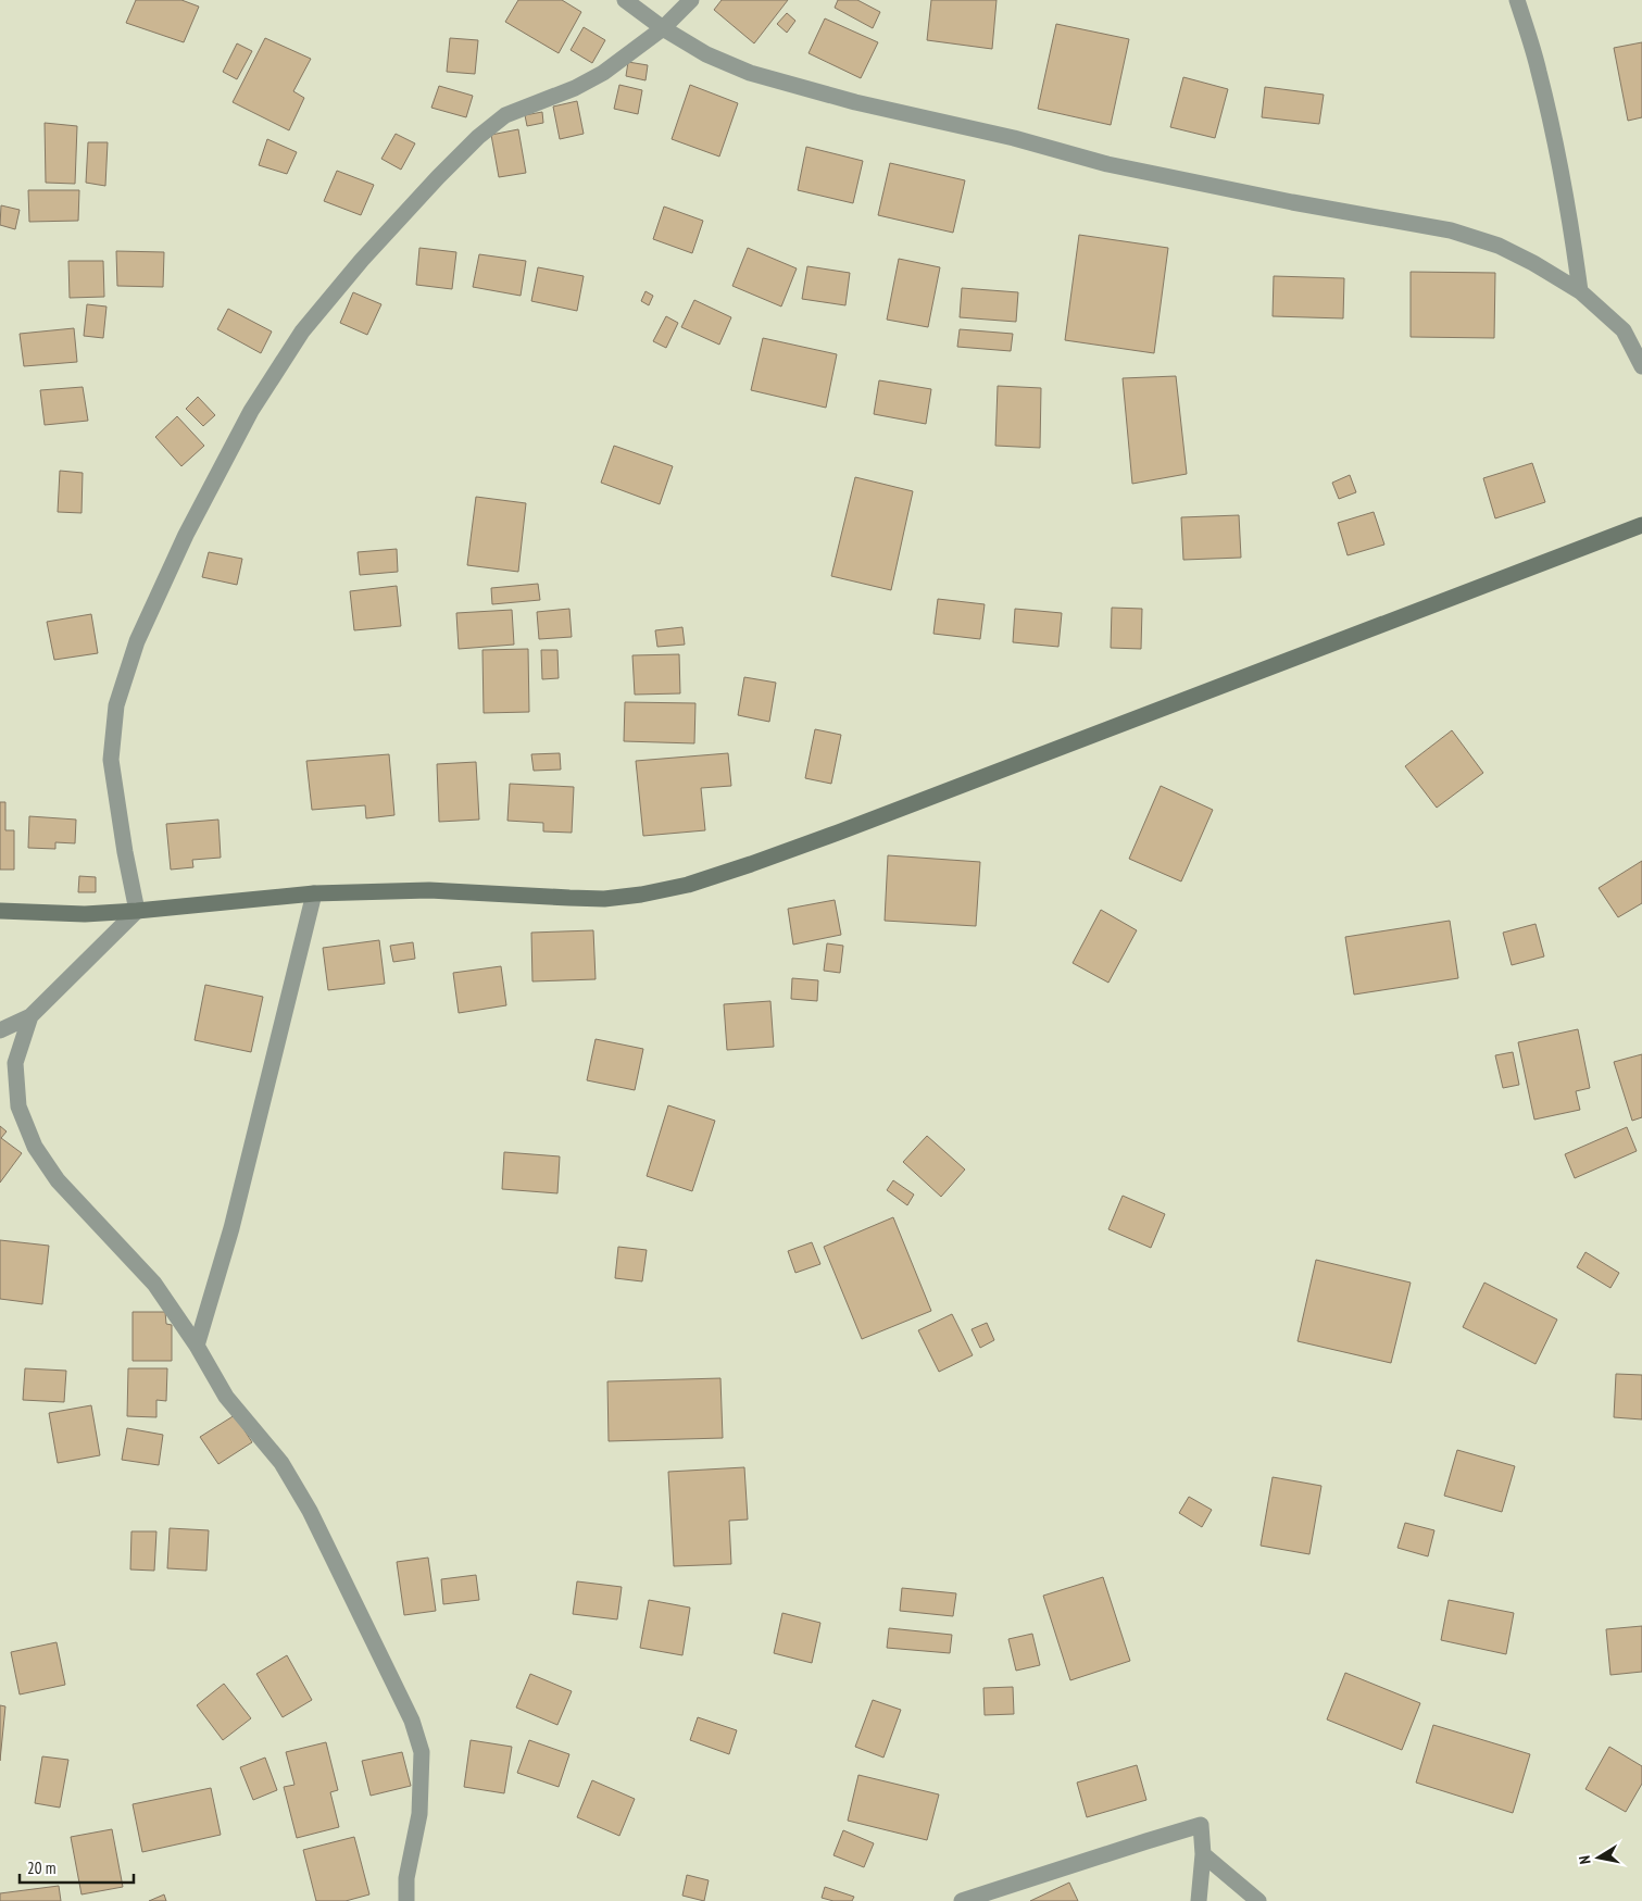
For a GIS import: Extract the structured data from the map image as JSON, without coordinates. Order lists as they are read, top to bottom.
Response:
{
  "scale_bar": "20 m",
  "north": "left"
}
